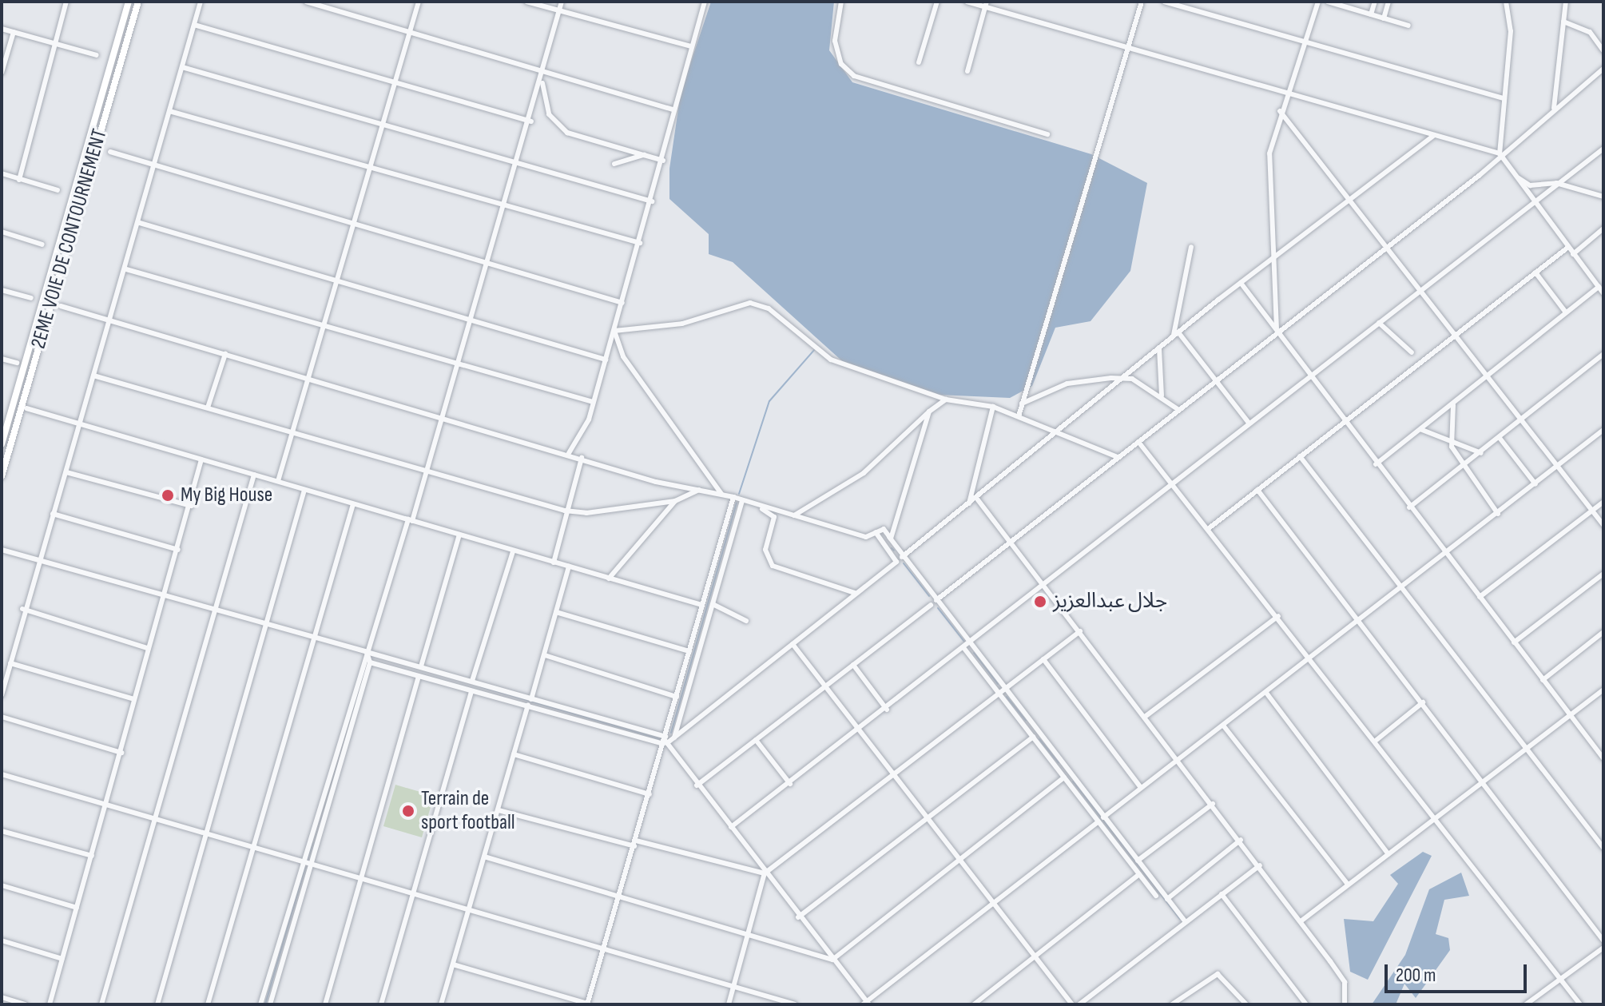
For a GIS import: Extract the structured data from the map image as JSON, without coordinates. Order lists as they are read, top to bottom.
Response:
{
  "streets": {
    "main road": ["2EME VOIE DE CONTOURNEMENT"]
  },
  "places": ["My Big House", "جلال عبدالعزيز", "Terrain de sport football"],
  "scale_bar": "200 m"
}
